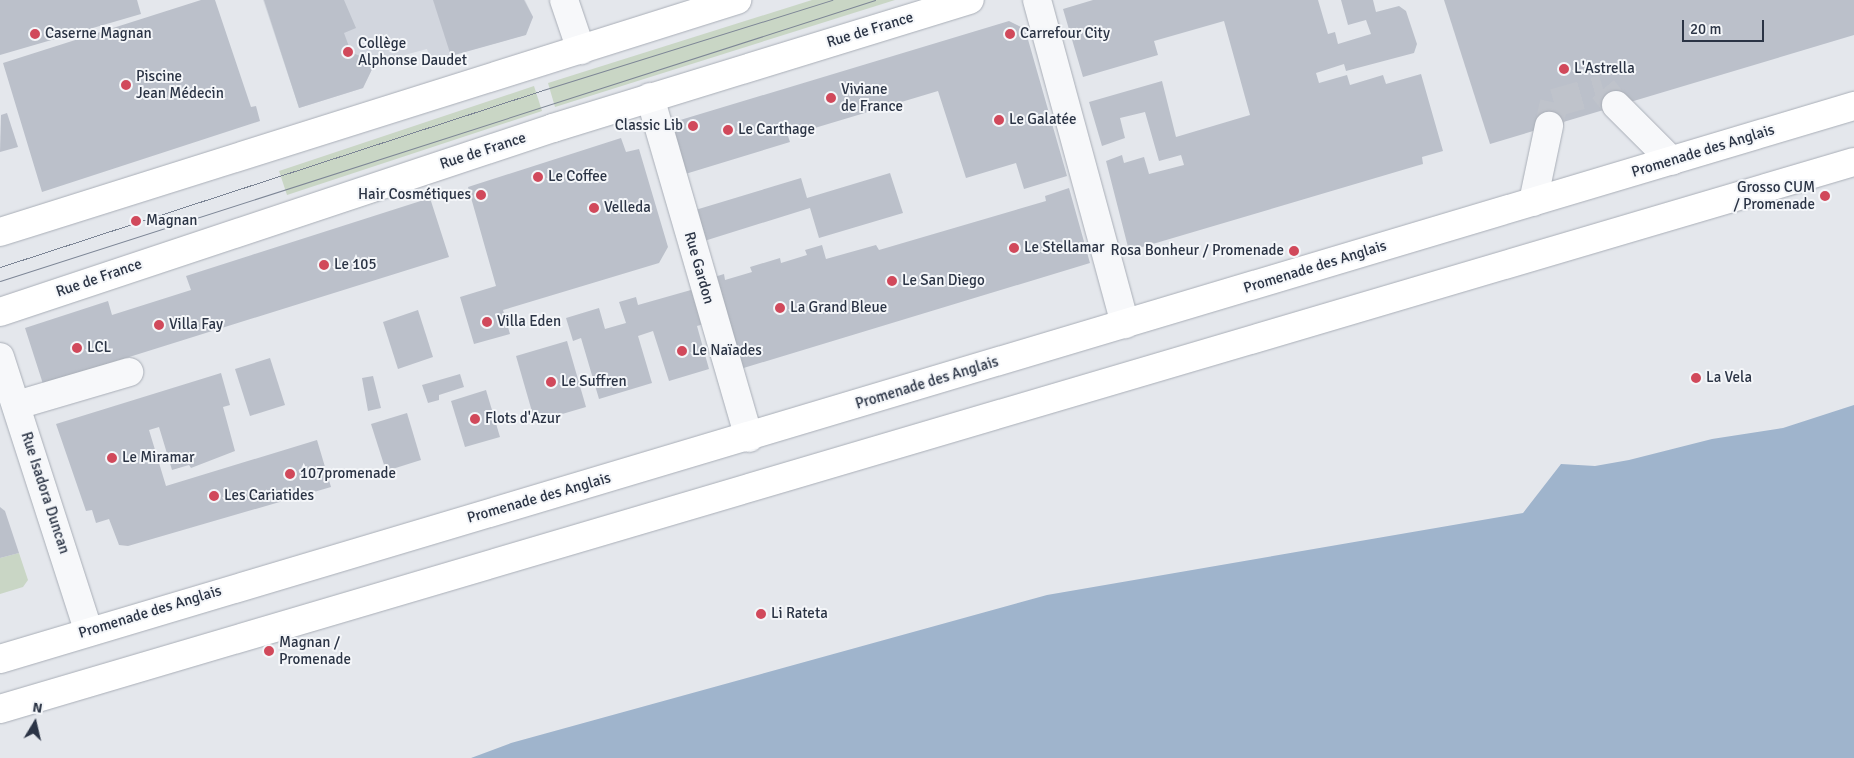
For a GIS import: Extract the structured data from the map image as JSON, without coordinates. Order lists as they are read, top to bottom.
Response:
{
  "streets": {
    "main road": ["Rue de France", "Promenade des Anglais"],
    "street": ["Rue Gardon", "Rue Isadora Duncan"]
  },
  "crossings": [
    ["Rue de France", "Rue Gardon"],
    ["Promenade des Anglais", "Rue Gardon"],
    ["Promenade des Anglais", "Rue Isadora Duncan"]
  ],
  "places": [
    "Caserne Magnan",
    "Carrefour City",
    "Collège Alphonse Daudet",
    "L'Astrella",
    "Piscine Jean Médecin",
    "Viviane de France",
    "Le Galatée",
    "Classic Lib",
    "Le Carthage",
    "Le Coffee",
    "Hair Cosmétiques",
    "Grosso CUM / Promenade",
    "Velleda",
    "Magnan",
    "Le Stellamar",
    "Rosa Bonheur / Promenade",
    "Le 105",
    "Le San Diego",
    "La Grand Bleue",
    "Villa Eden",
    "Villa Fay",
    "LCL",
    "Le Naïades",
    "La Vela",
    "Le Suffren",
    "Flots d'Azur",
    "Le Miramar",
    "107promenade",
    "Les Cariatides",
    "Li Rateta",
    "Magnan / Promenade"
  ],
  "scale_bar": "20 m",
  "north": "top"
}
